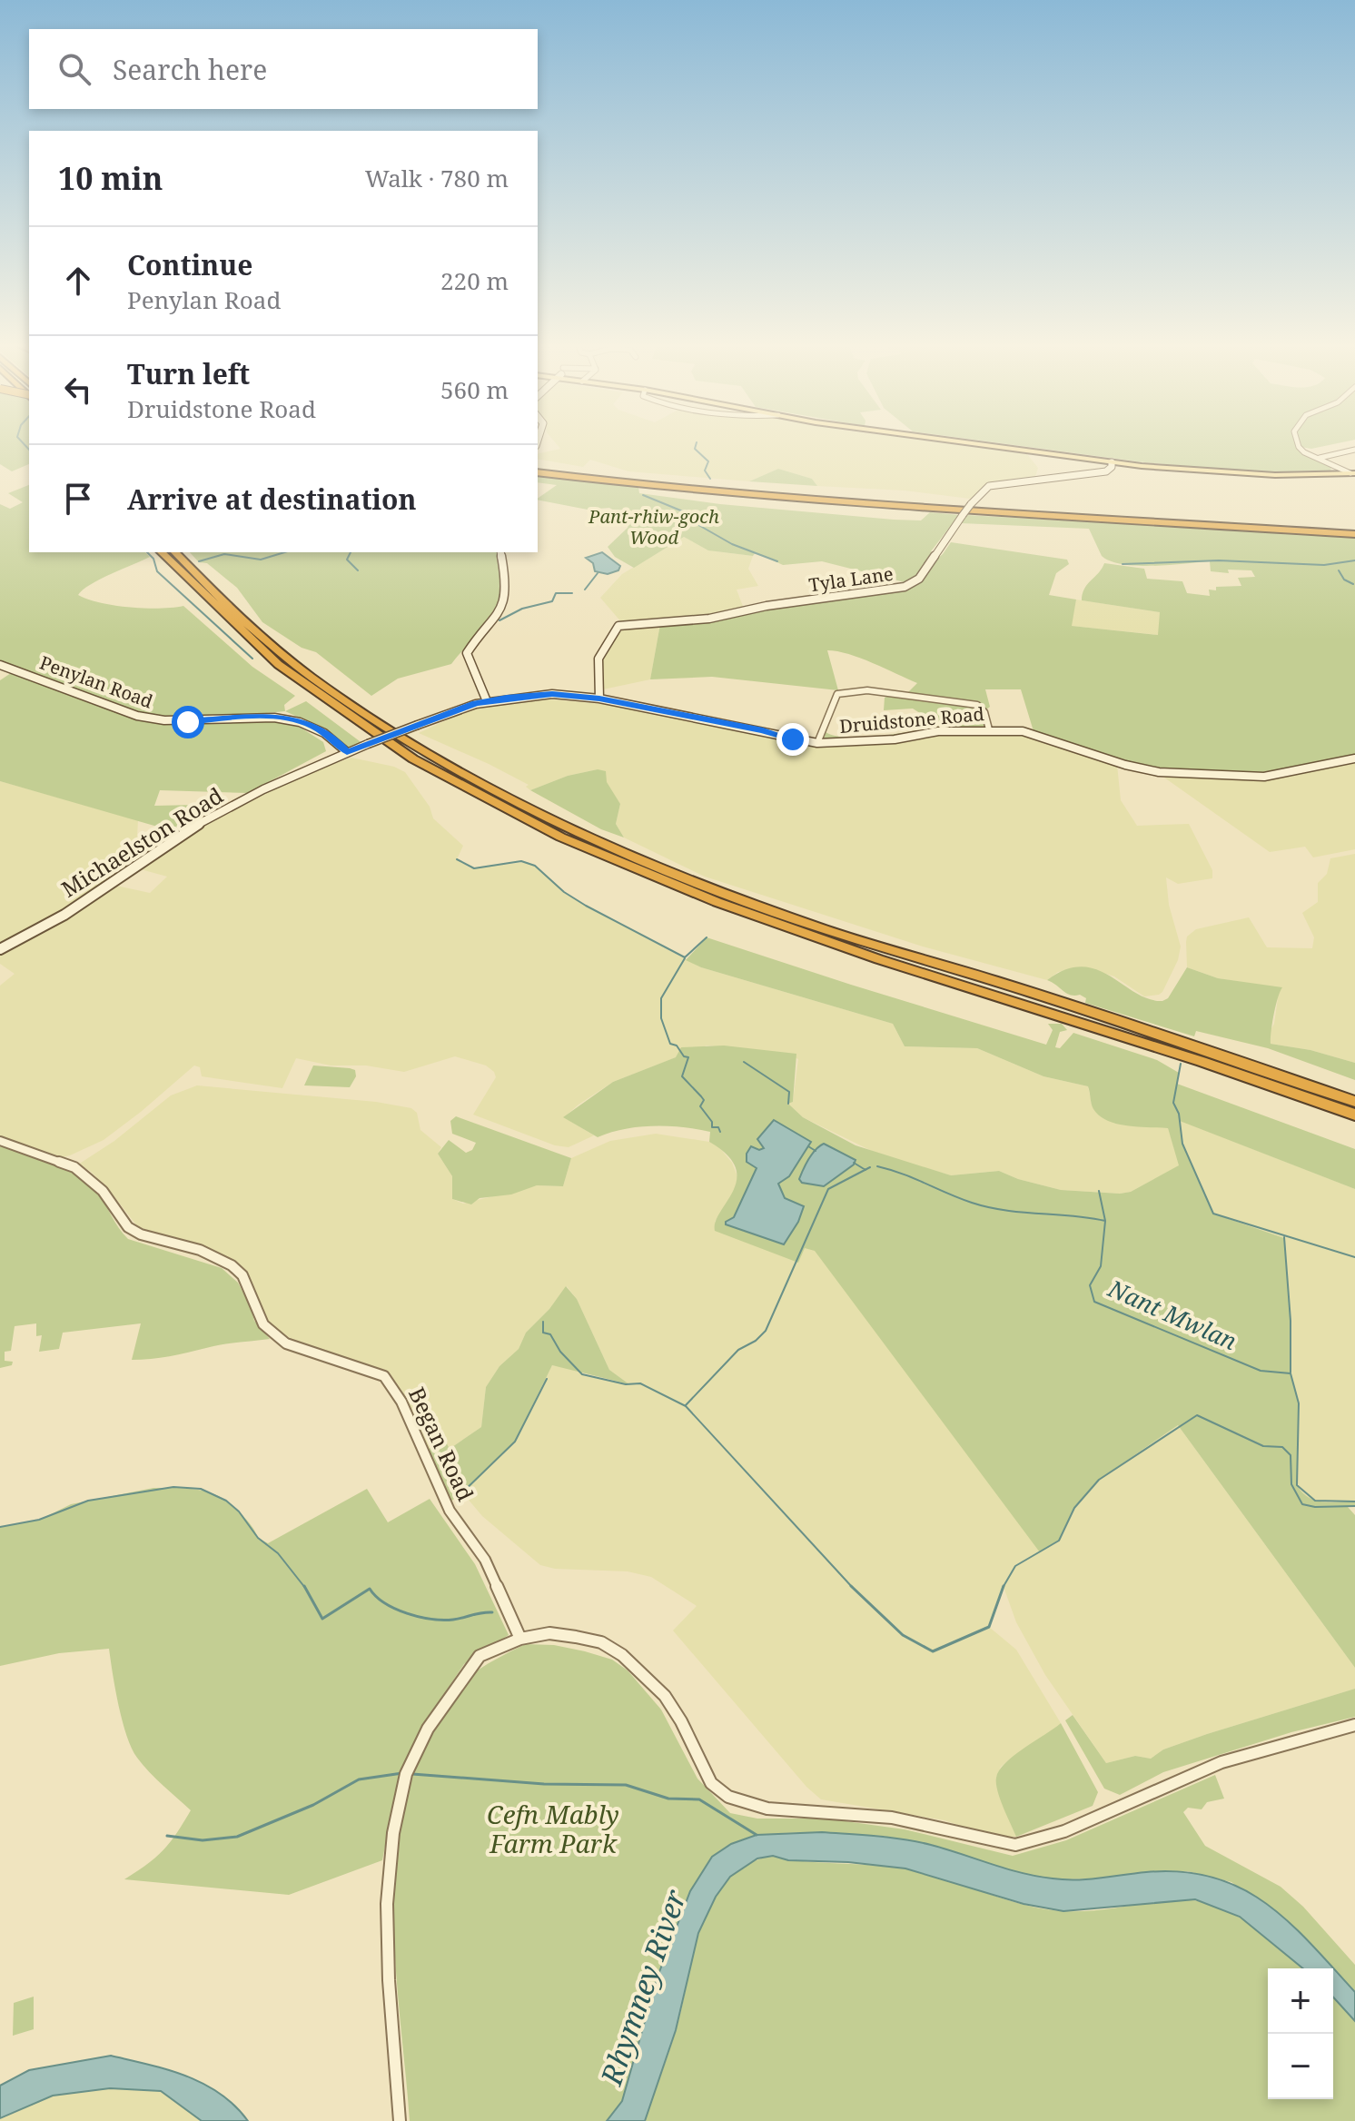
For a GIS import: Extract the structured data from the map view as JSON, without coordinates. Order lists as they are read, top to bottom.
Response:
{
  "streets": {
    "street": [
      "Tyla Lane",
      "Penylan Road",
      "Druidstone Road",
      "Michaelston Road",
      "Began Road"
    ]
  },
  "crossings": [
    ["Tyla Lane", "Druidstone Road"],
    ["Penylan Road", "Druidstone Road"],
    ["Penylan Road", "Michaelston Road"],
    ["Druidstone Road", "Michaelston Road"]
  ],
  "water": ["Nant Mwlan", "Rhymney River"],
  "parks": ["Pant-rhiw-goch Wood", "Cefn Mably Farm Park"],
  "page": {
    "search": "Search here",
    "heading": ["10 min", "Walk · 780 m"],
    "list": [
      ["Continue", "Penylan Road", "220 m"],
      ["Turn left", "Druidstone Road", "560 m"],
      "Arrive at destination"
    ],
    "map_buttons": ["+", "−"]
  }
}
